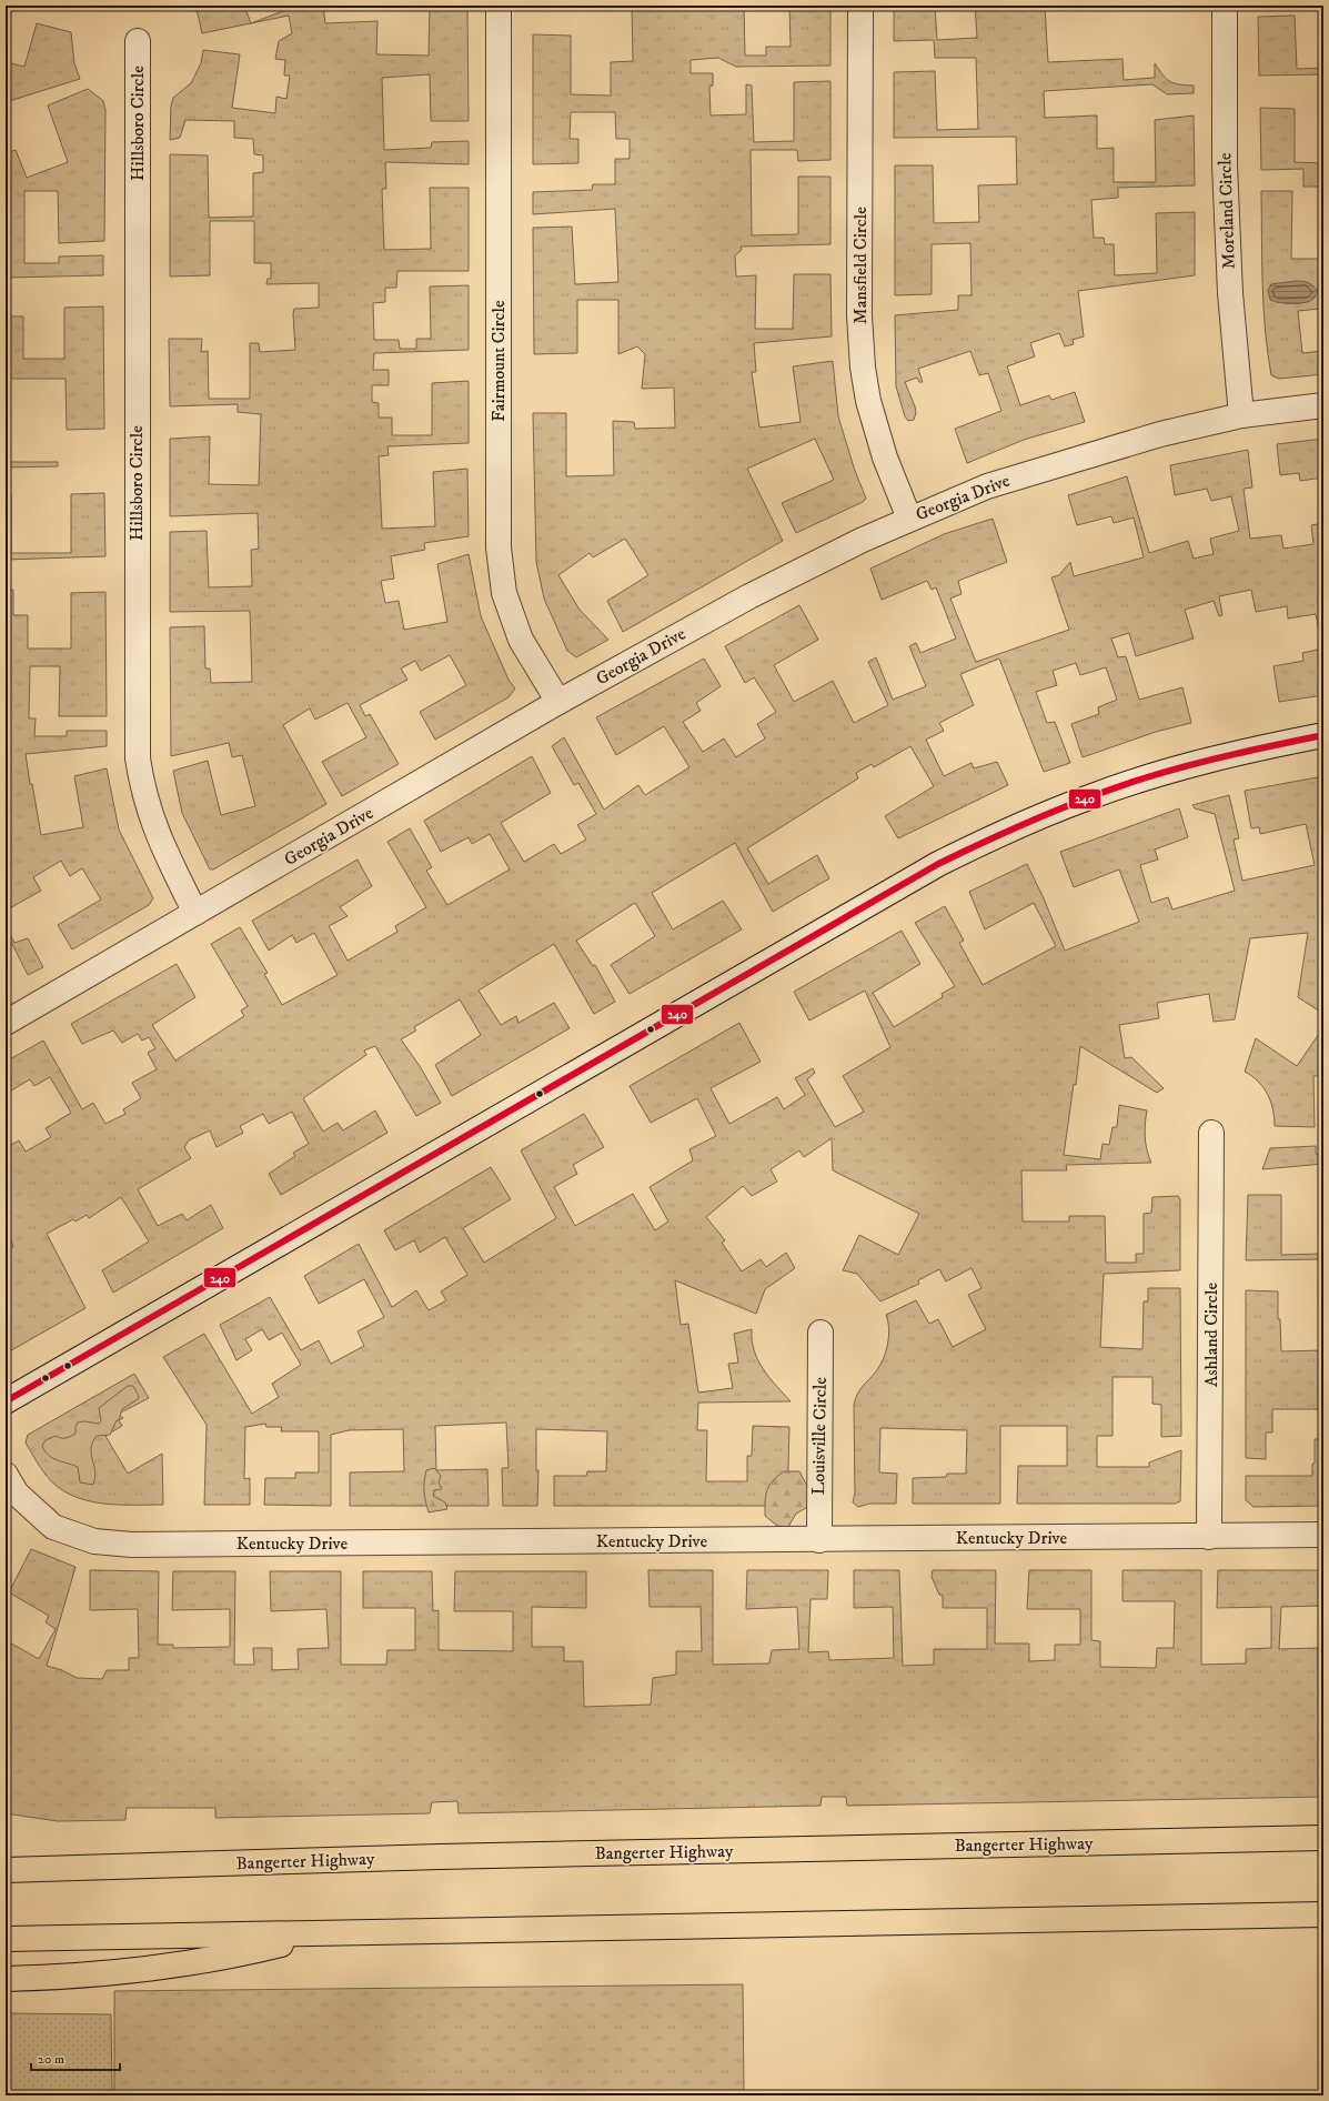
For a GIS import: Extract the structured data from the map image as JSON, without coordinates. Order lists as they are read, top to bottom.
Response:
{
  "streets": {
    "highway": ["Bangerter Highway"],
    "street": [
      "Hillsboro Circle",
      "Moreland Circle",
      "Mansfield Circle",
      "Fairmount Circle",
      "Georgia Drive",
      "Ashland Circle",
      "Louisville Circle",
      "Kentucky Drive"
    ]
  },
  "crossings": [
    ["Hillsboro Circle", "Georgia Drive"],
    ["Moreland Circle", "Georgia Drive"],
    ["Mansfield Circle", "Georgia Drive"],
    ["Fairmount Circle", "Georgia Drive"],
    ["Ashland Circle", "Kentucky Drive"],
    ["Louisville Circle", "Kentucky Drive"]
  ],
  "lines": ["transit line 240"],
  "scale_bar": "20 m"
}
